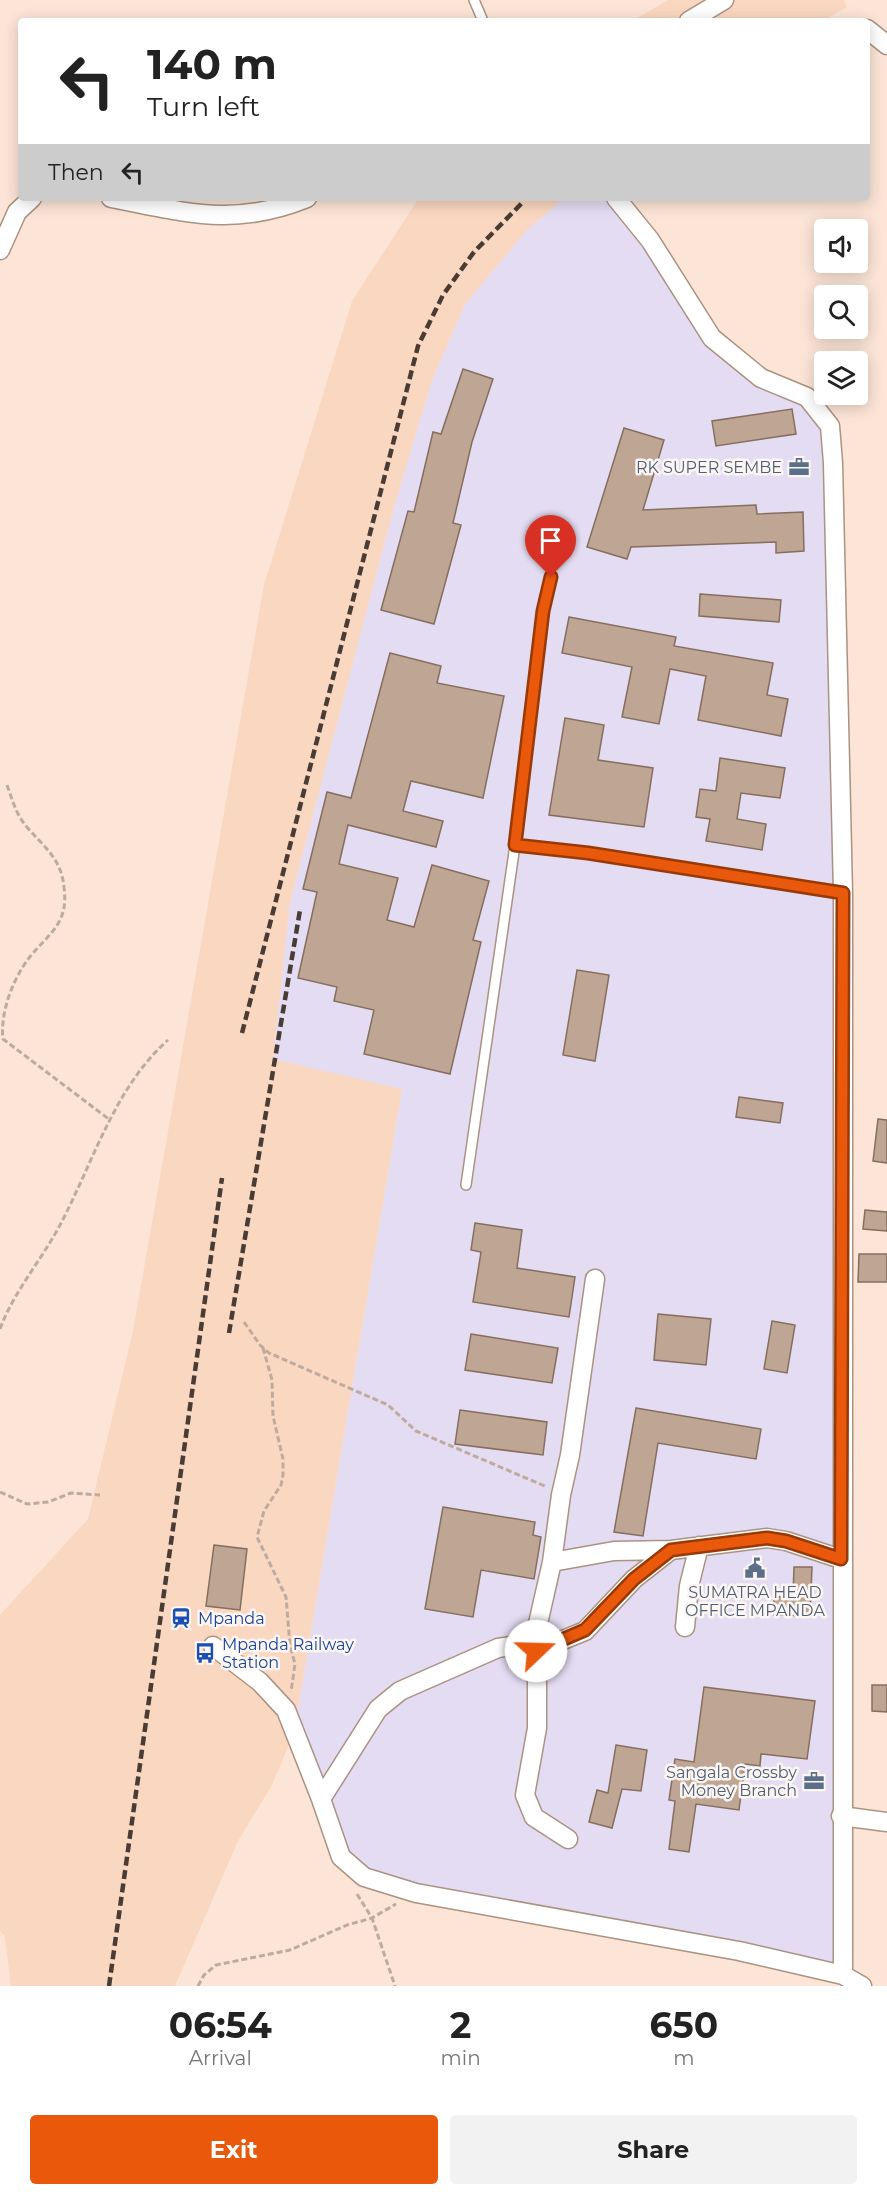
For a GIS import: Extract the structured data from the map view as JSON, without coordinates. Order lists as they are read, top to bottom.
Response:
{
  "places": {
    "office": ["RK SUPER SEMBE", "Sangala Crossby Money Branch"],
    "public building": ["SUMATRA HEAD OFFICE MPANDA"],
    "station": ["Mpanda"],
    "bus stop": ["Mpanda Railway Station"]
  },
  "page": {
    "turn": ["140 m", "Turn left"],
    "then": "Then",
    "eta": [
      "06:54",
      "Arrival",
      "2",
      "min",
      "650",
      "m"
    ],
    "buttons": ["Exit", "Share"]
  }
}
